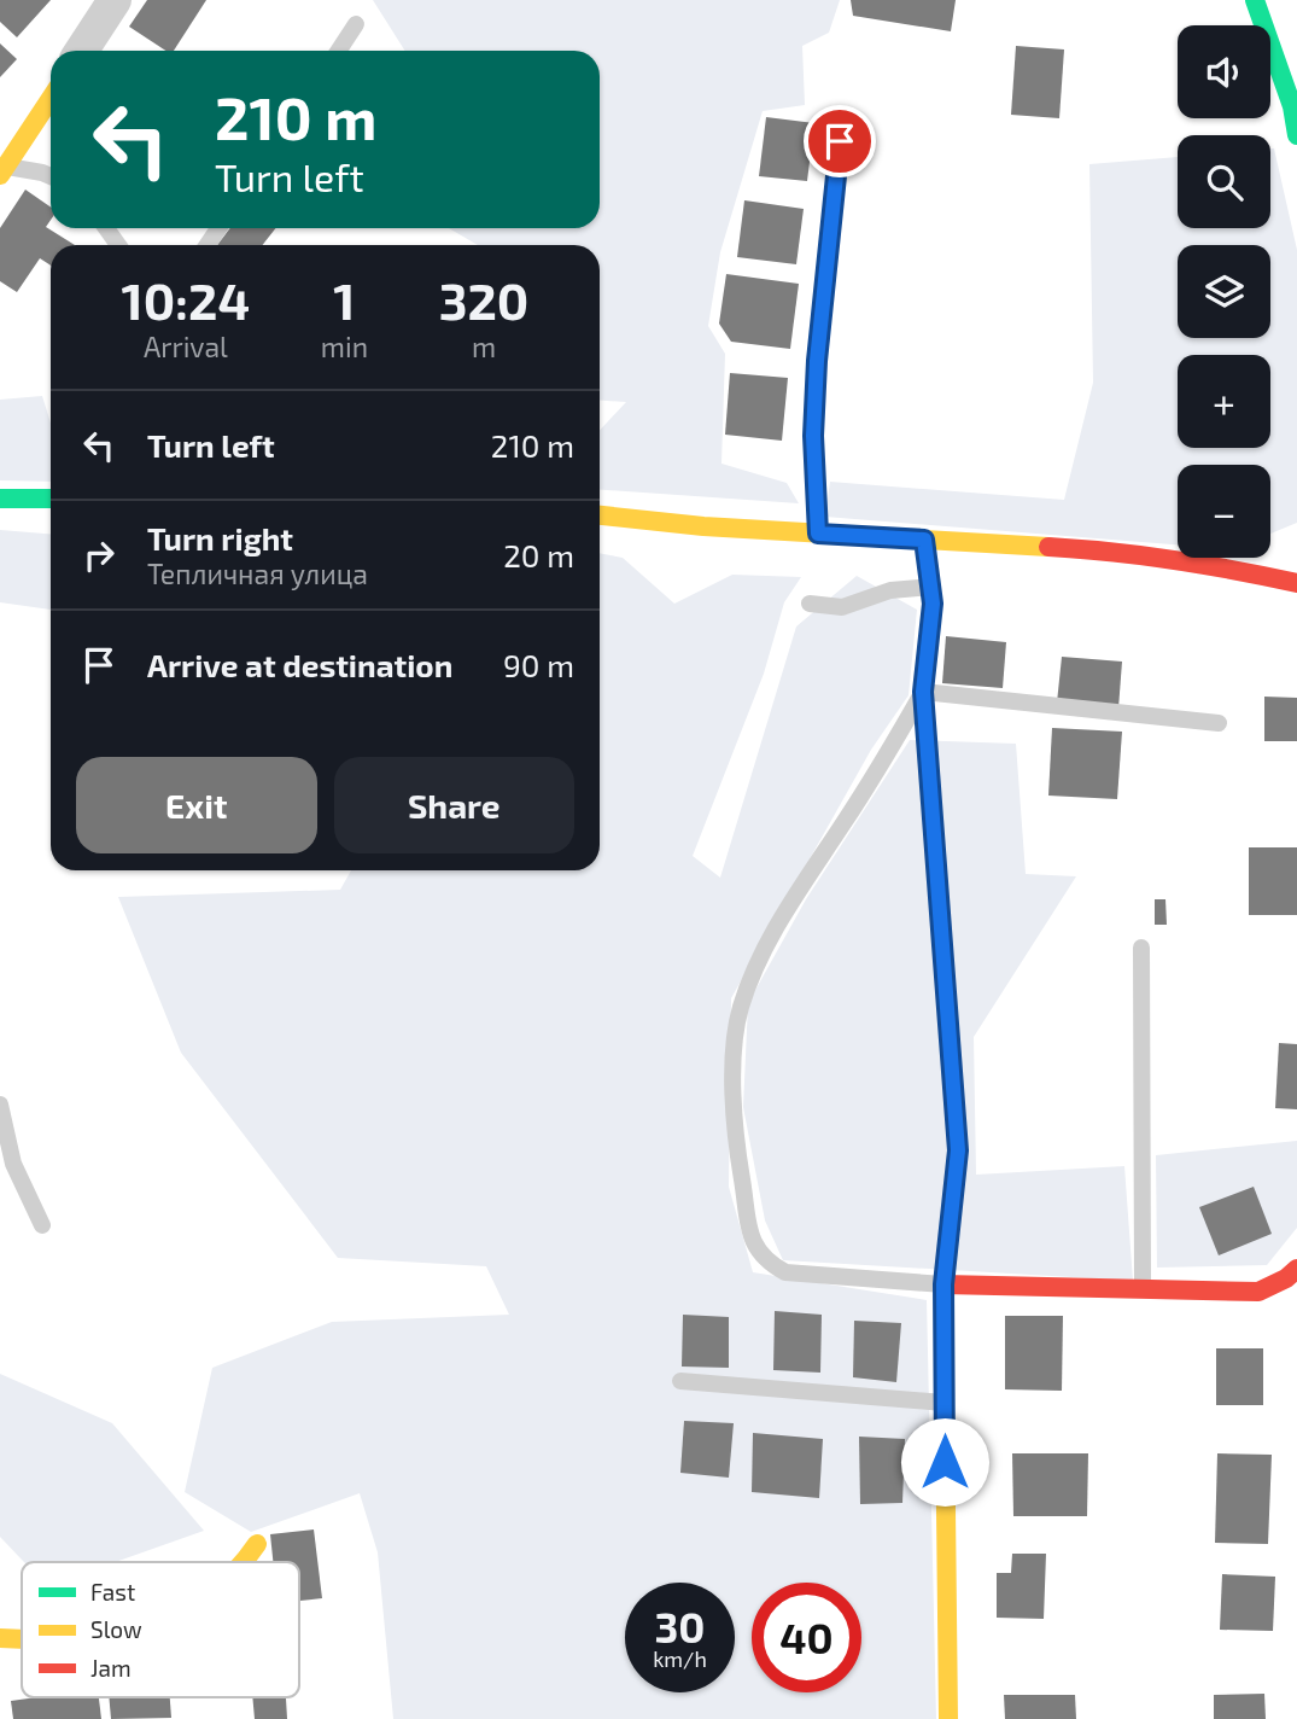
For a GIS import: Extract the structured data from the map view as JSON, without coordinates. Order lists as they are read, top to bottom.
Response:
{
  "legend": ["Fast", "Slow", "Jam"],
  "page": {
    "map_buttons": ["+", "−"],
    "turn": ["210 m", "Turn left"],
    "eta": [
      "10:24",
      "Arrival",
      "1",
      "min",
      "320",
      "m"
    ],
    "list": [
      {
        "name": "Turn left",
        "value": "210 m"
      },
      {
        "name": "Turn right",
        "note": "Тепличная улица",
        "value": "20 m"
      },
      {
        "name": "Arrive at destination",
        "value": "90 m"
      }
    ],
    "buttons": ["Exit", "Share"],
    "speed": "30 km/h",
    "limit": "40"
  }
}
